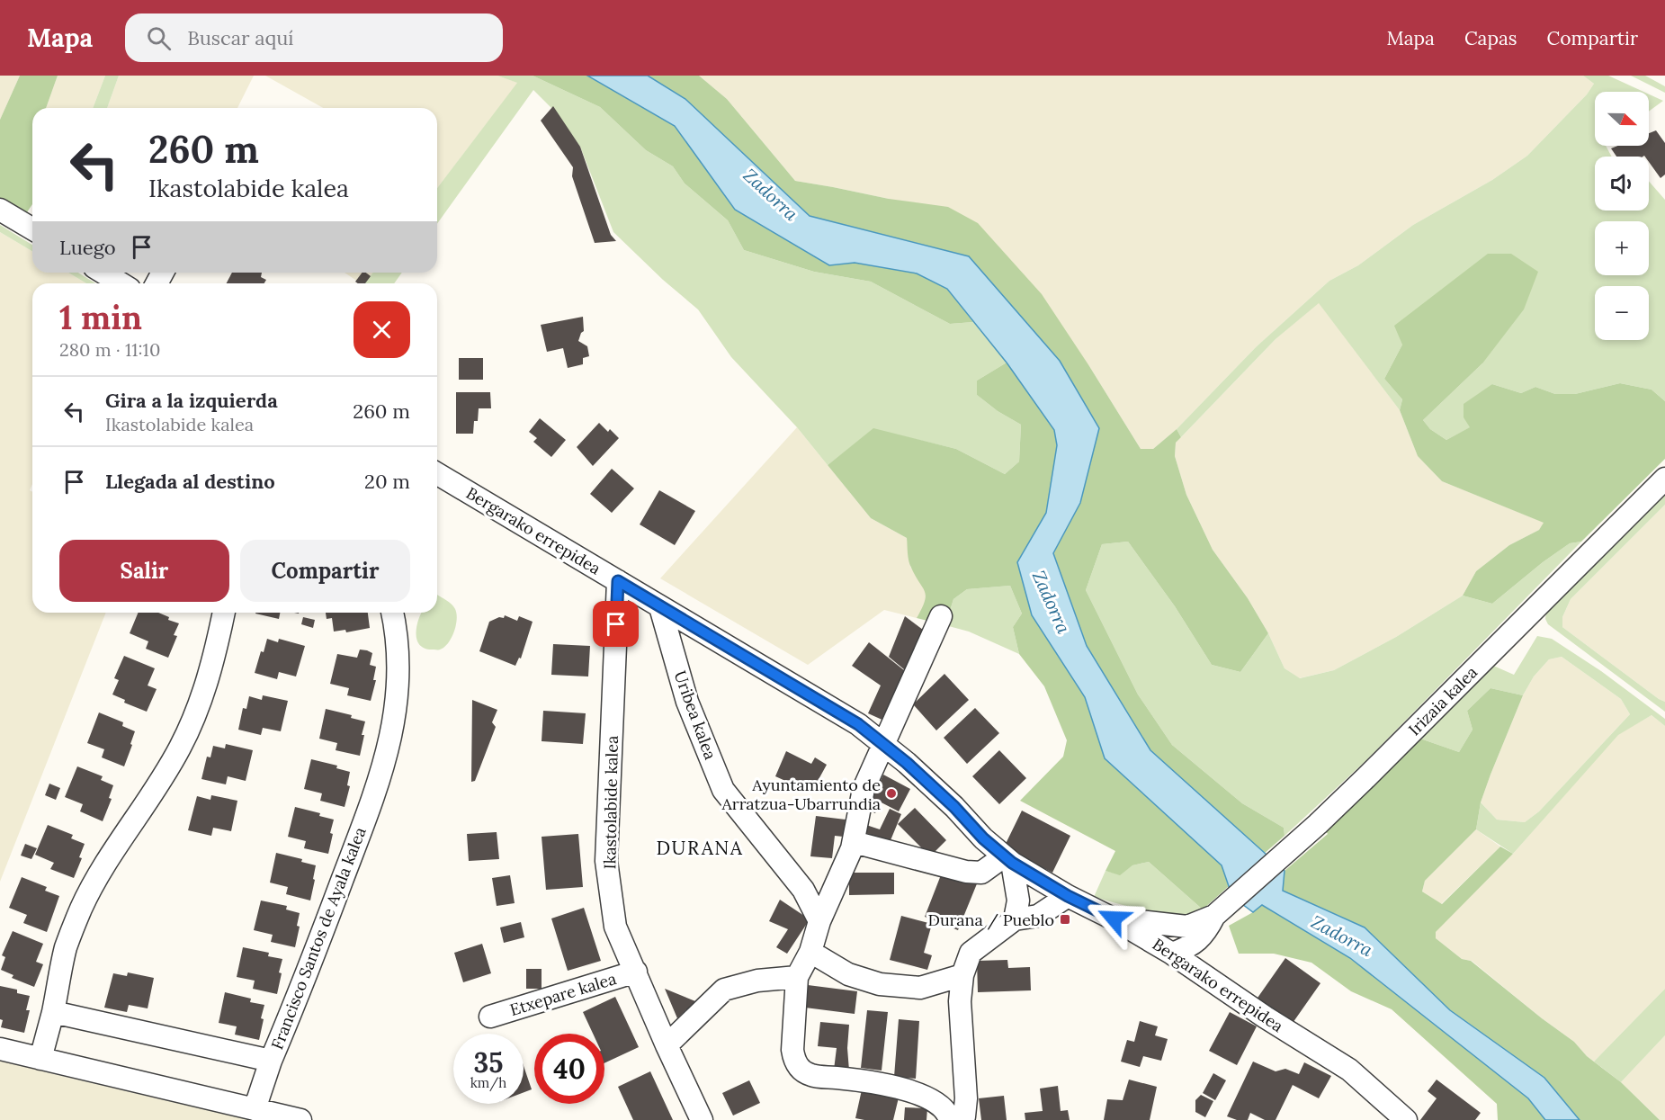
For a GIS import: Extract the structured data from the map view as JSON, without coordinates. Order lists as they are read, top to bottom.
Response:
{
  "streets": {
    "street": [
      "Bergarako errepidea",
      "Irizaia kalea",
      "Uribea kalea",
      "Ikastolabide kalea",
      "Francisco Santos de Ayala kalea",
      "Etxepare kalea"
    ]
  },
  "crossings": [
    ["Bergarako errepidea", "Irizaia kalea"],
    ["Bergarako errepidea", "Uribea kalea"],
    ["Bergarako errepidea", "Ikastolabide kalea"],
    ["Ikastolabide kalea", "Etxepare kalea"]
  ],
  "districts": ["DURANA"],
  "water": ["Zadorra"],
  "places": {
    "other": ["Ayuntamiento de Arratzua-Ubarrundia"],
    "transit": ["Durana / Pueblo"]
  },
  "north": "right",
  "page": {
    "header": "Mapa",
    "search": "Buscar aquí",
    "nav": ["Mapa", "Capas", "Compartir"],
    "map_buttons": ["+", "−"],
    "turn": ["260 m", "Ikastolabide kalea"],
    "then": "Luego",
    "heading": ["1 min", "280 m · 11:10"],
    "list": [
      {
        "name": "Gira a la izquierda",
        "note": "Ikastolabide kalea",
        "value": "260 m"
      },
      {
        "name": "Llegada al destino",
        "value": "20 m"
      }
    ],
    "buttons": ["Salir", "Compartir"],
    "speed": "35 km/h",
    "limit": "40"
  }
}
